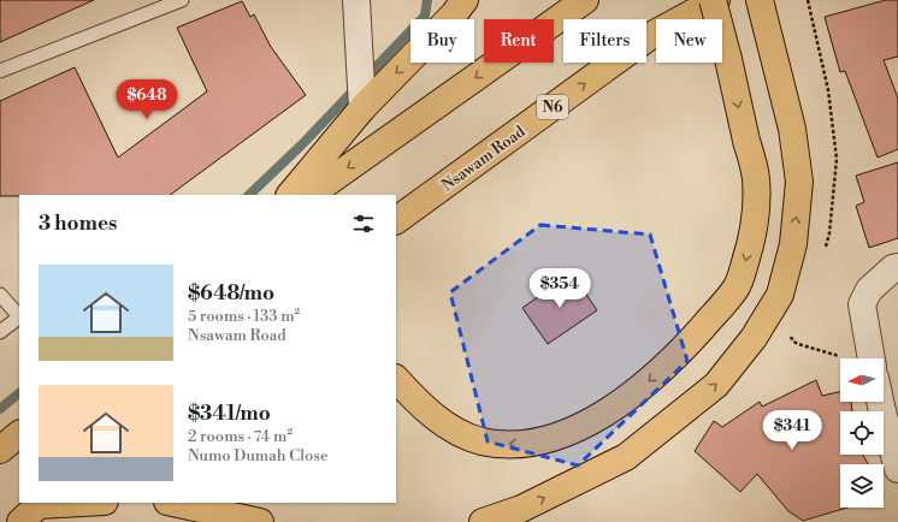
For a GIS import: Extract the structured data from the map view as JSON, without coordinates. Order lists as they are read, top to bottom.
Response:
{
  "streets": {
    "main road": ["N6", "Nsawam Road"]
  },
  "north": "left",
  "page": {
    "chip": [
      "Buy",
      "Rent",
      "Filters",
      "New"
    ],
    "price": ["$648", "$354", "$341"],
    "heading": "3 homes",
    "list": [
      {
        "name": "$648/mo",
        "note": "5 rooms · 133 m² · Nsawam Road"
      },
      {
        "name": "$341/mo",
        "note": "2 rooms · 74 m² · Numo Dumah Close"
      }
    ]
  }
}
